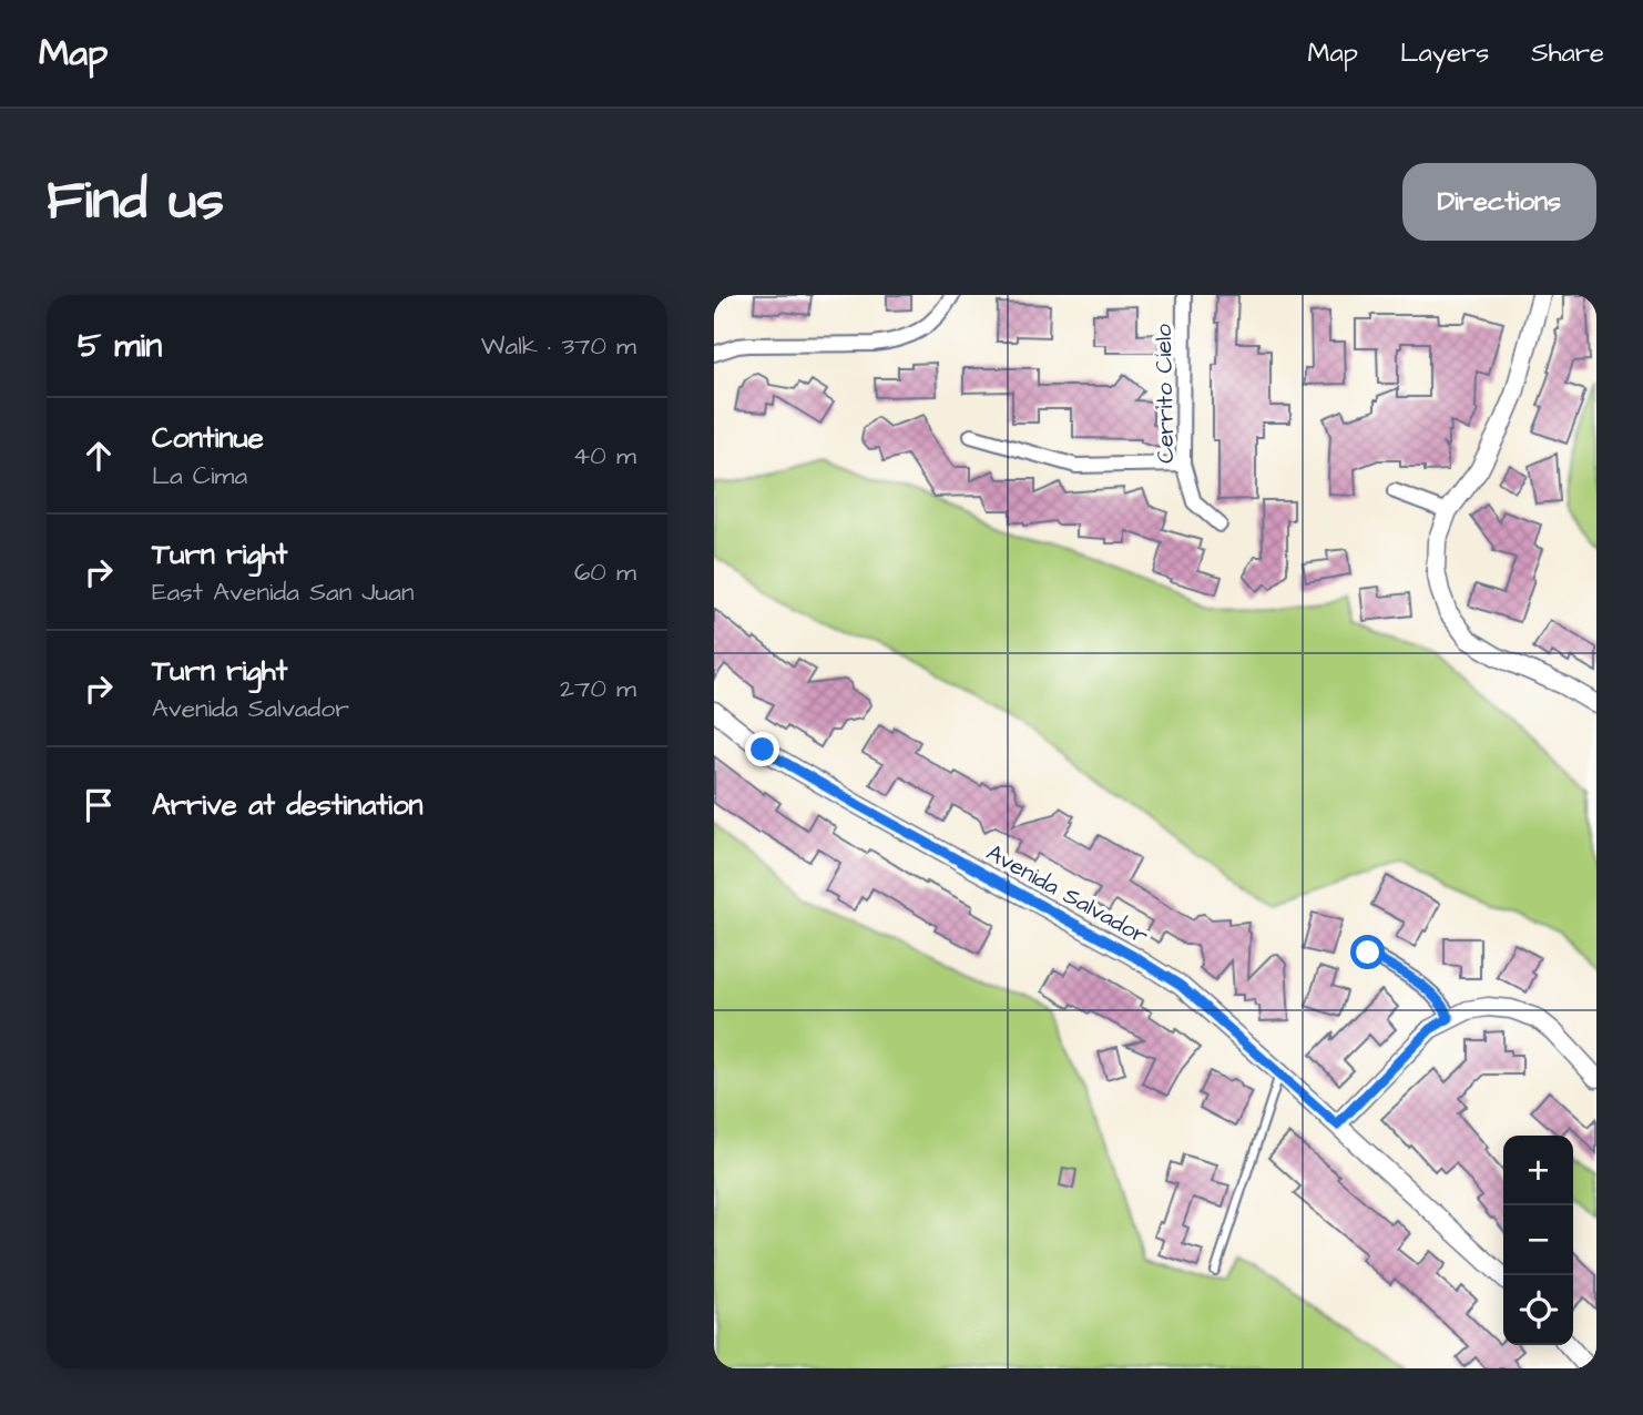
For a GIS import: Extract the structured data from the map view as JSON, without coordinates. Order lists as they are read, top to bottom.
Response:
{
  "streets": {
    "street": ["Cerrito Cielo", "Avenida Salvador"]
  },
  "page": {
    "header": "Map",
    "nav": ["Map", "Layers", "Share"],
    "buttons": "Directions",
    "title": "Find us",
    "heading": ["5 min", "Walk · 370 m"],
    "list": [
      ["Continue", "La Cima", "40 m"],
      ["Turn right", "East Avenida San Juan", "60 m"],
      ["Turn right", "Avenida Salvador", "270 m"],
      "Arrive at destination"
    ],
    "map_buttons": ["+", "−"]
  }
}
